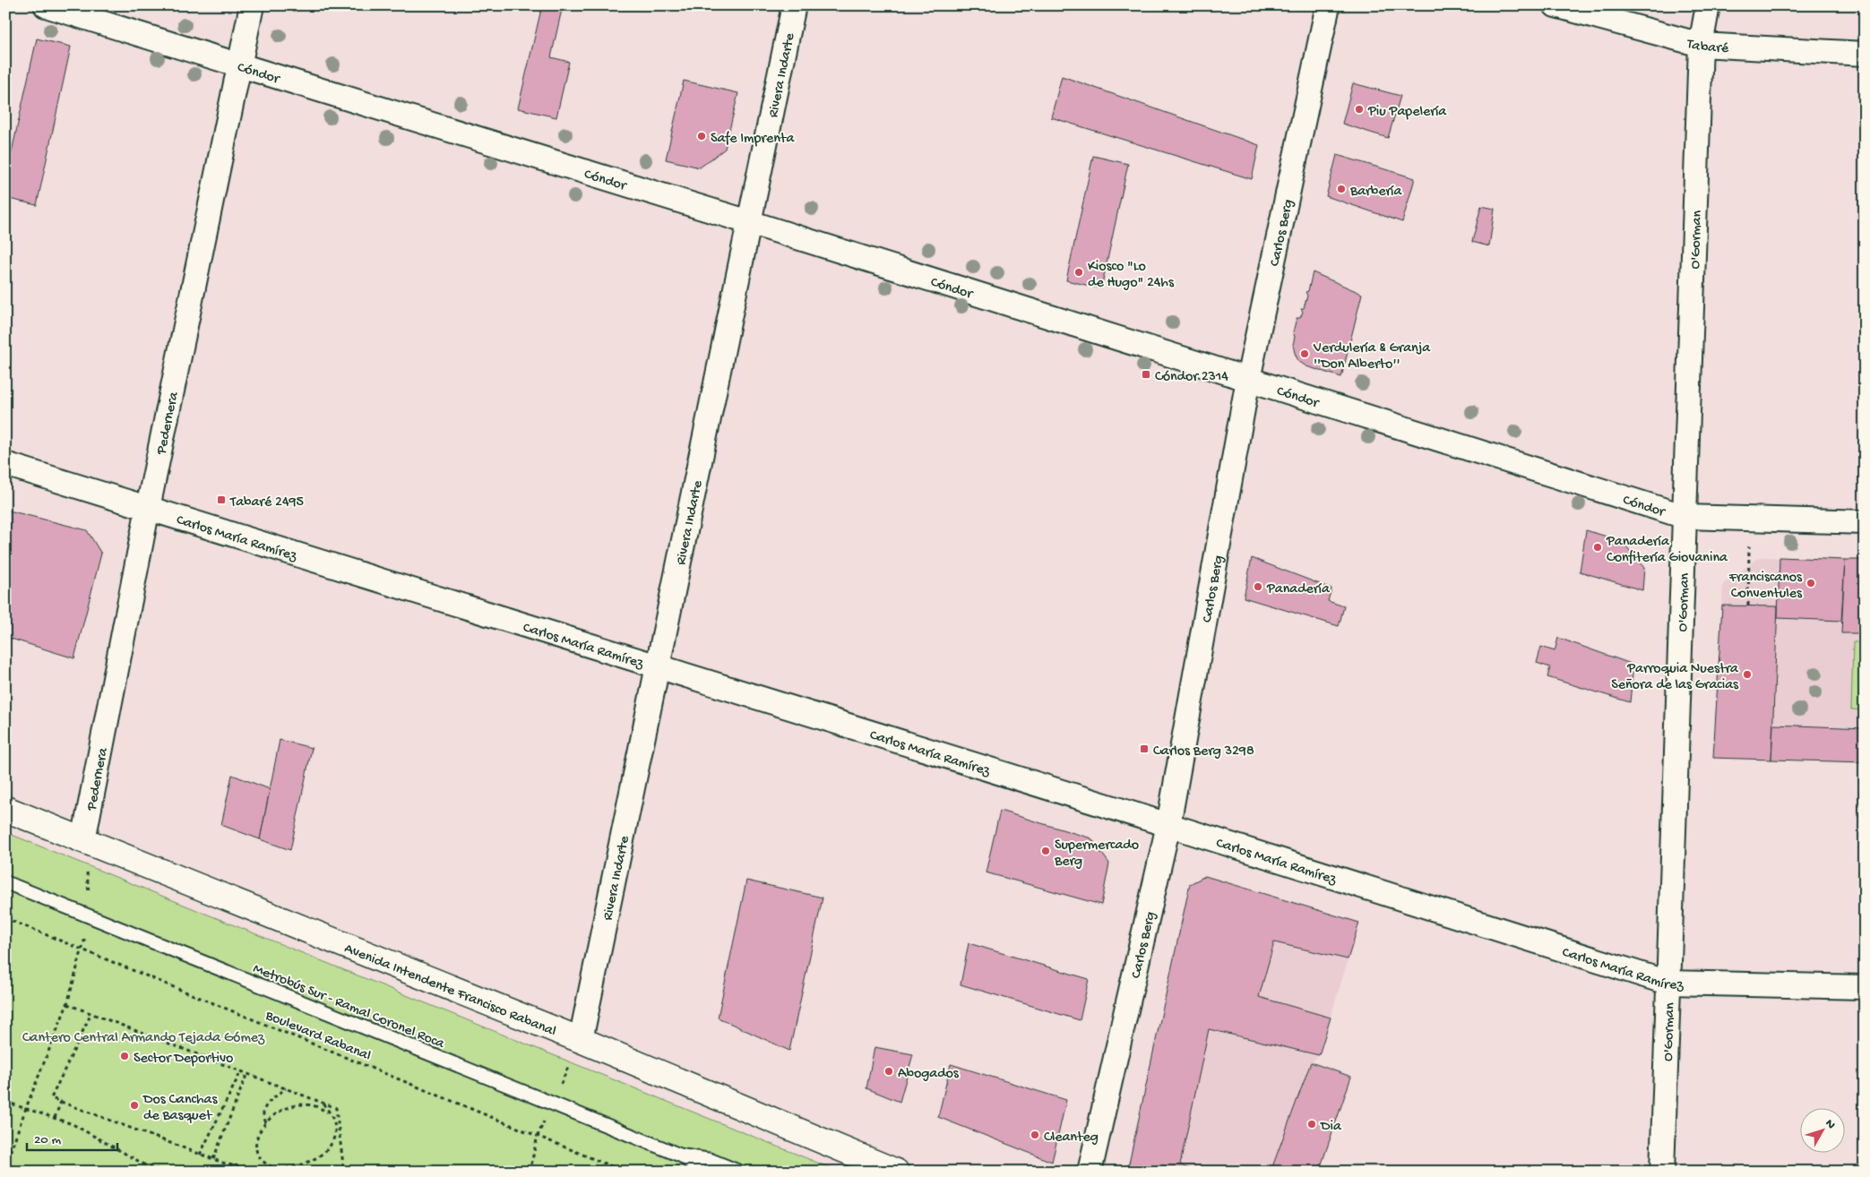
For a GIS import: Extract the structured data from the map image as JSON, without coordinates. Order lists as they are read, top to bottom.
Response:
{
  "streets": {
    "main road": ["Avenida Intendente Francisco Rabanal"],
    "street": [
      "Tabaré",
      "Cóndor",
      "Rivera Indarte",
      "Carlos Berg",
      "O'Gorman",
      "Pedernera",
      "Carlos María Ramírez"
    ],
    "lane": ["Metrobús Sur - Ramal Coronel Roca"],
    "path": ["Boulevard Rabanal"]
  },
  "crossings": [
    ["Tabaré", "O'Gorman"],
    ["Cóndor", "Rivera Indarte"],
    ["Cóndor", "Carlos Berg"],
    ["Cóndor", "O'Gorman"],
    ["Cóndor", "Pedernera"],
    ["Rivera Indarte", "Carlos María Ramírez"],
    ["Rivera Indarte", "Avenida Intendente Francisco Rabanal"],
    ["Carlos Berg", "Carlos María Ramírez"],
    ["O'Gorman", "Carlos María Ramírez"],
    ["Pedernera", "Carlos María Ramírez"],
    ["Pedernera", "Avenida Intendente Francisco Rabanal"]
  ],
  "parks": ["Cantero Central Armando Tejada Gómez"],
  "places": {
    "other": [
      "Piu Papelería",
      "Safe Imprenta",
      "Barbería",
      "Kiosco \"Lo de Hugo\" 24hs",
      "Verdulería & Granja ''Don Alberto''",
      "Panadería Confitería Giovanina",
      "Franciscanos Conventules",
      "Panadería",
      "Parroquia Nuestra Señora de las Gracias",
      "Supermercado Berg",
      "Sector Deportivo",
      "Abogados",
      "Dos Canchas de Basquet",
      "Dia",
      "Cleanteg"
    ],
    "transit": ["Cóndor 2314", "Tabaré 2495", "Carlos Berg 3298"]
  },
  "scale_bar": "20 m",
  "north": "top right"
}
